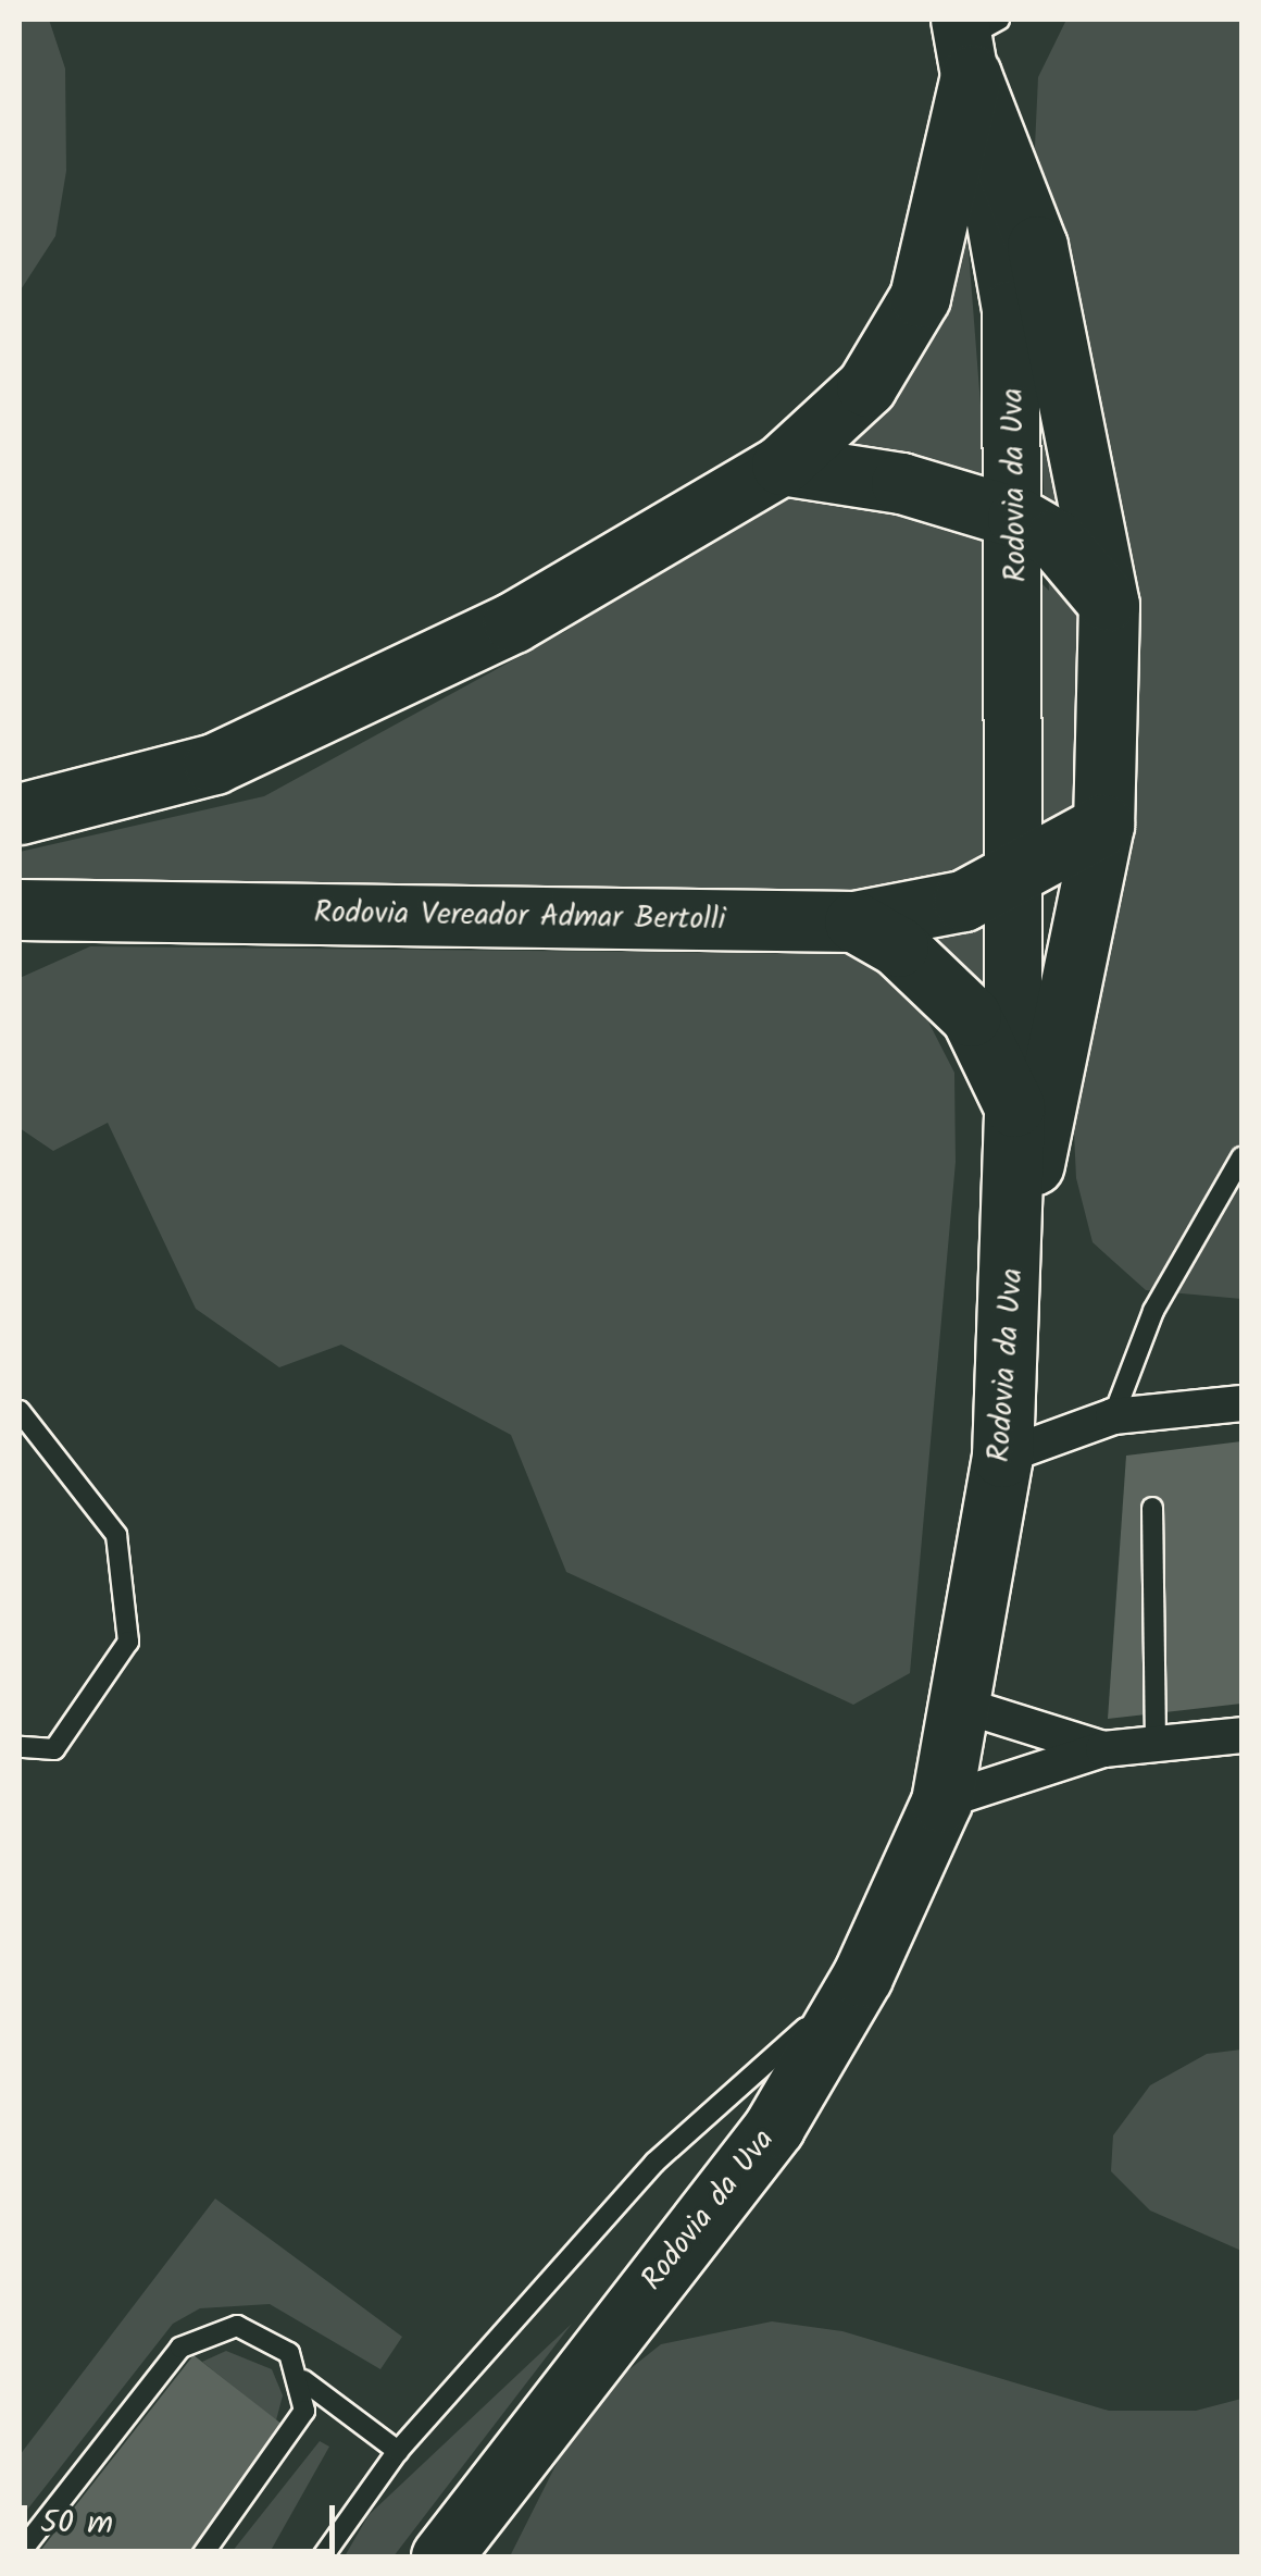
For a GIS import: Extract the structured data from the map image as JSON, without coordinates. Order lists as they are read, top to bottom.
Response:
{
  "streets": {
    "highway": ["Rodovia da Uva", "Rodovia Vereador Admar Bertolli"]
  },
  "crossings": [
    ["Rodovia da Uva", "Rodovia Vereador Admar Bertolli"]
  ],
  "scale_bar": "50 m"
}
